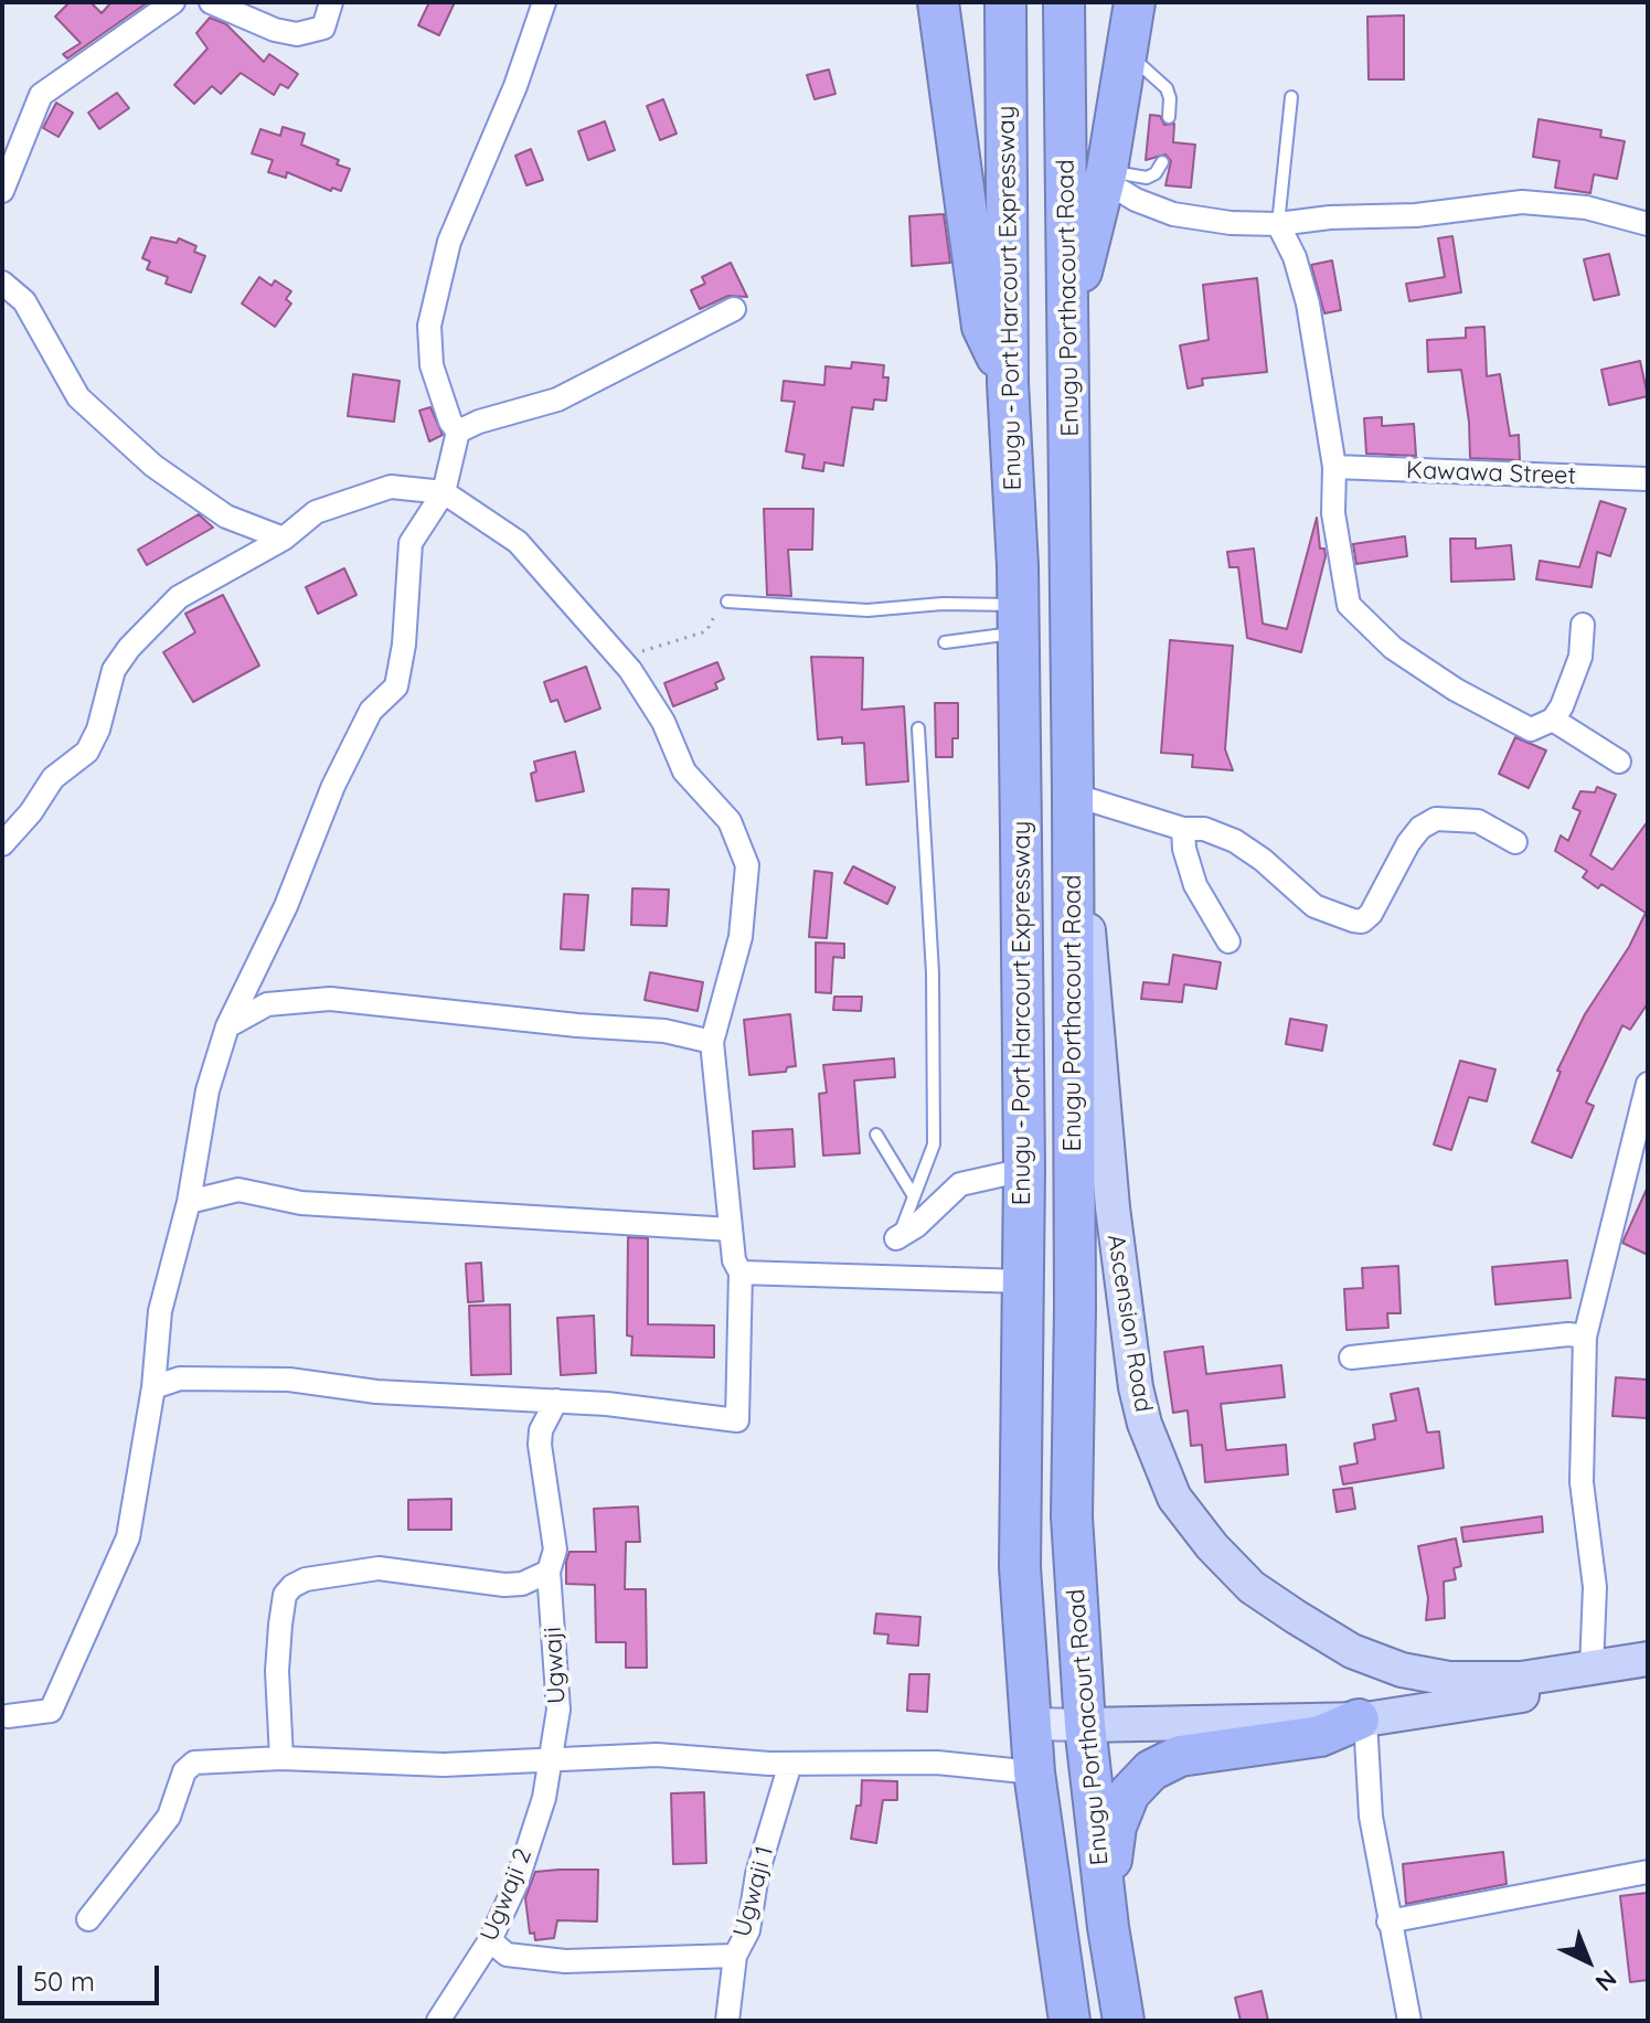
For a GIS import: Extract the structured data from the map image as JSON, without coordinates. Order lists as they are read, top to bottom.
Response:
{
  "streets": {
    "highway": ["Enugu - Port Harcourt Expressway", "Enugu Porthacourt Road"],
    "main road": ["Ascension Road"],
    "street": [
      "Kawawa Street",
      "Ugwaji",
      "Ugwaji 1",
      "Ugwaji 2"
    ]
  },
  "crossings": [
    ["Enugu Porthacourt Road", "Ascension Road"],
    ["Ugwaji", "Ugwaji 2"]
  ],
  "scale_bar": "50 m",
  "north": "bottom right"
}
